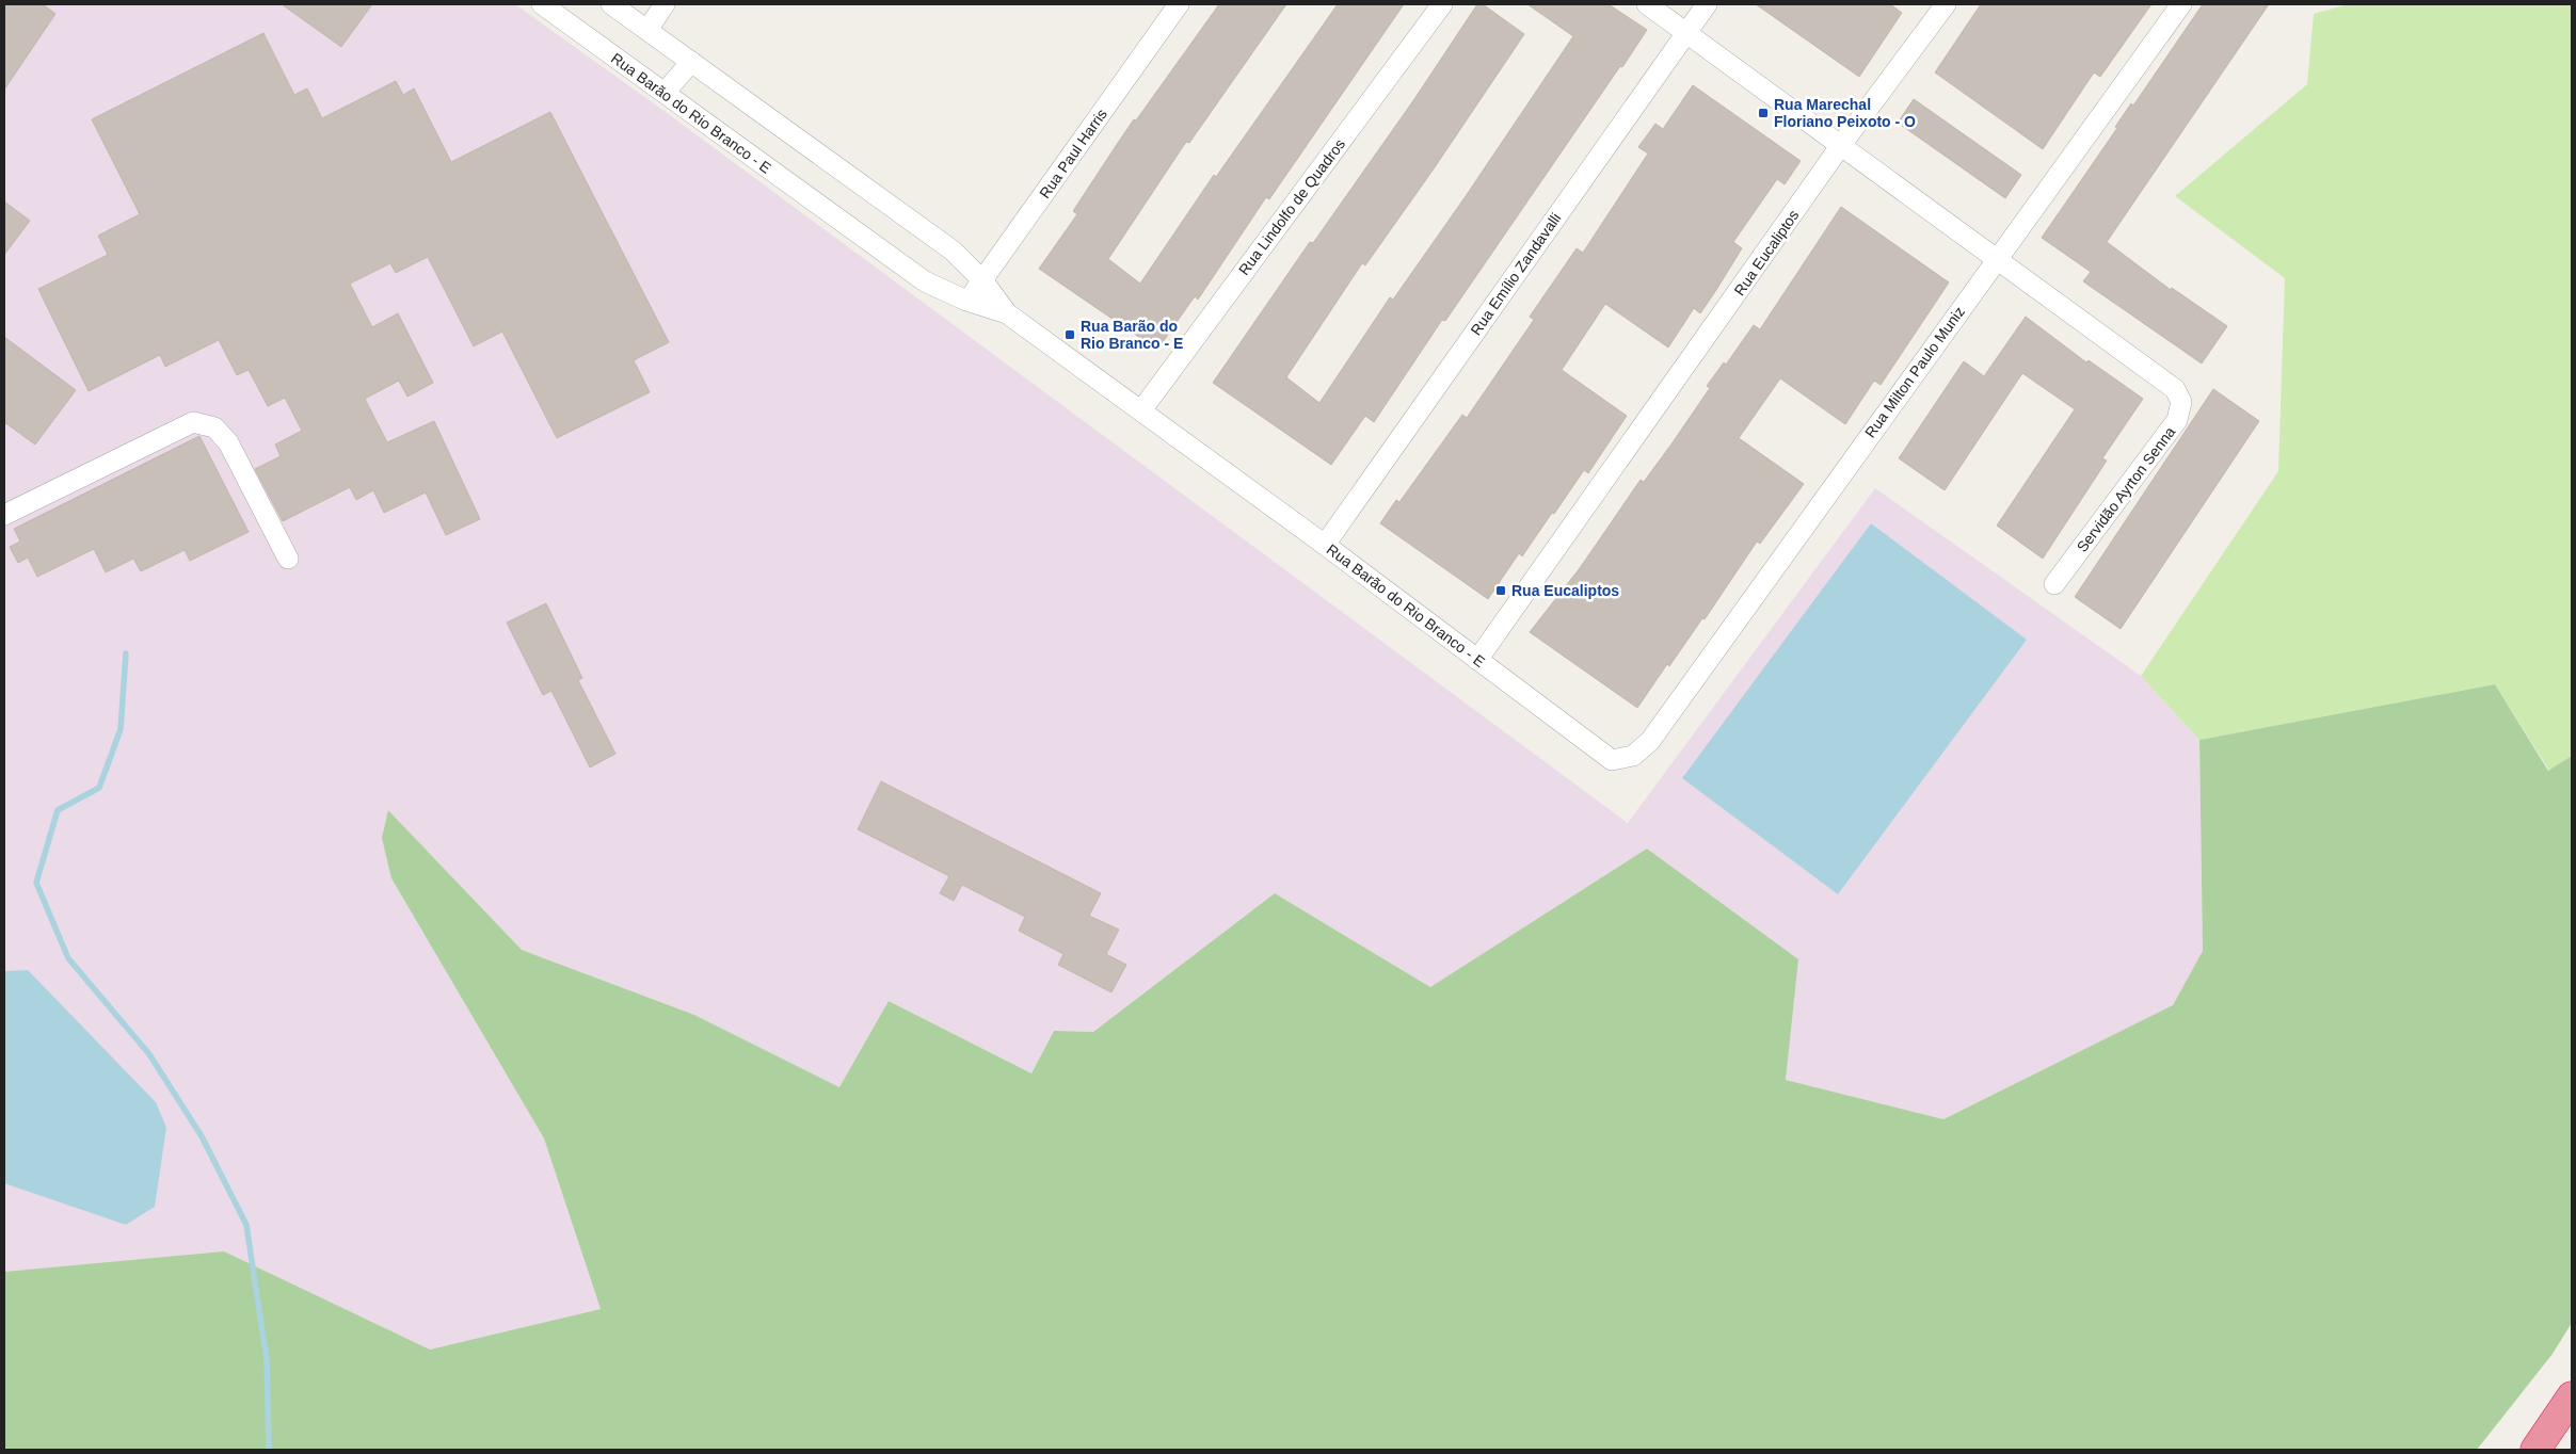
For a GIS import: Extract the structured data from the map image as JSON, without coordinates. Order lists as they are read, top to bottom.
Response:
{
  "streets": {
    "street": [
      "Rua Barão do Rio Branco - E",
      "Rua Paul Harris",
      "Rua Lindolfo de Quadros",
      "Rua Eucaliptos",
      "Rua Emílio Zandavalli",
      "Rua Milton Paulo Muniz",
      "Servidão Ayrton Senna"
    ]
  },
  "crossings": [
    ["Rua Barão do Rio Branco - E", "Rua Paul Harris"],
    ["Rua Barão do Rio Branco - E", "Rua Lindolfo de Quadros"],
    ["Rua Barão do Rio Branco - E", "Rua Eucaliptos"],
    ["Rua Barão do Rio Branco - E", "Rua Emílio Zandavalli"],
    ["Rua Barão do Rio Branco - E", "Rua Milton Paulo Muniz"],
    ["Rua Milton Paulo Muniz", "Servidão Ayrton Senna"]
  ],
  "places": {
    "transit": ["Rua Marechal Floriano Peixoto - O", "Rua Barão do Rio Branco - E", "Rua Eucaliptos"]
  }
}
